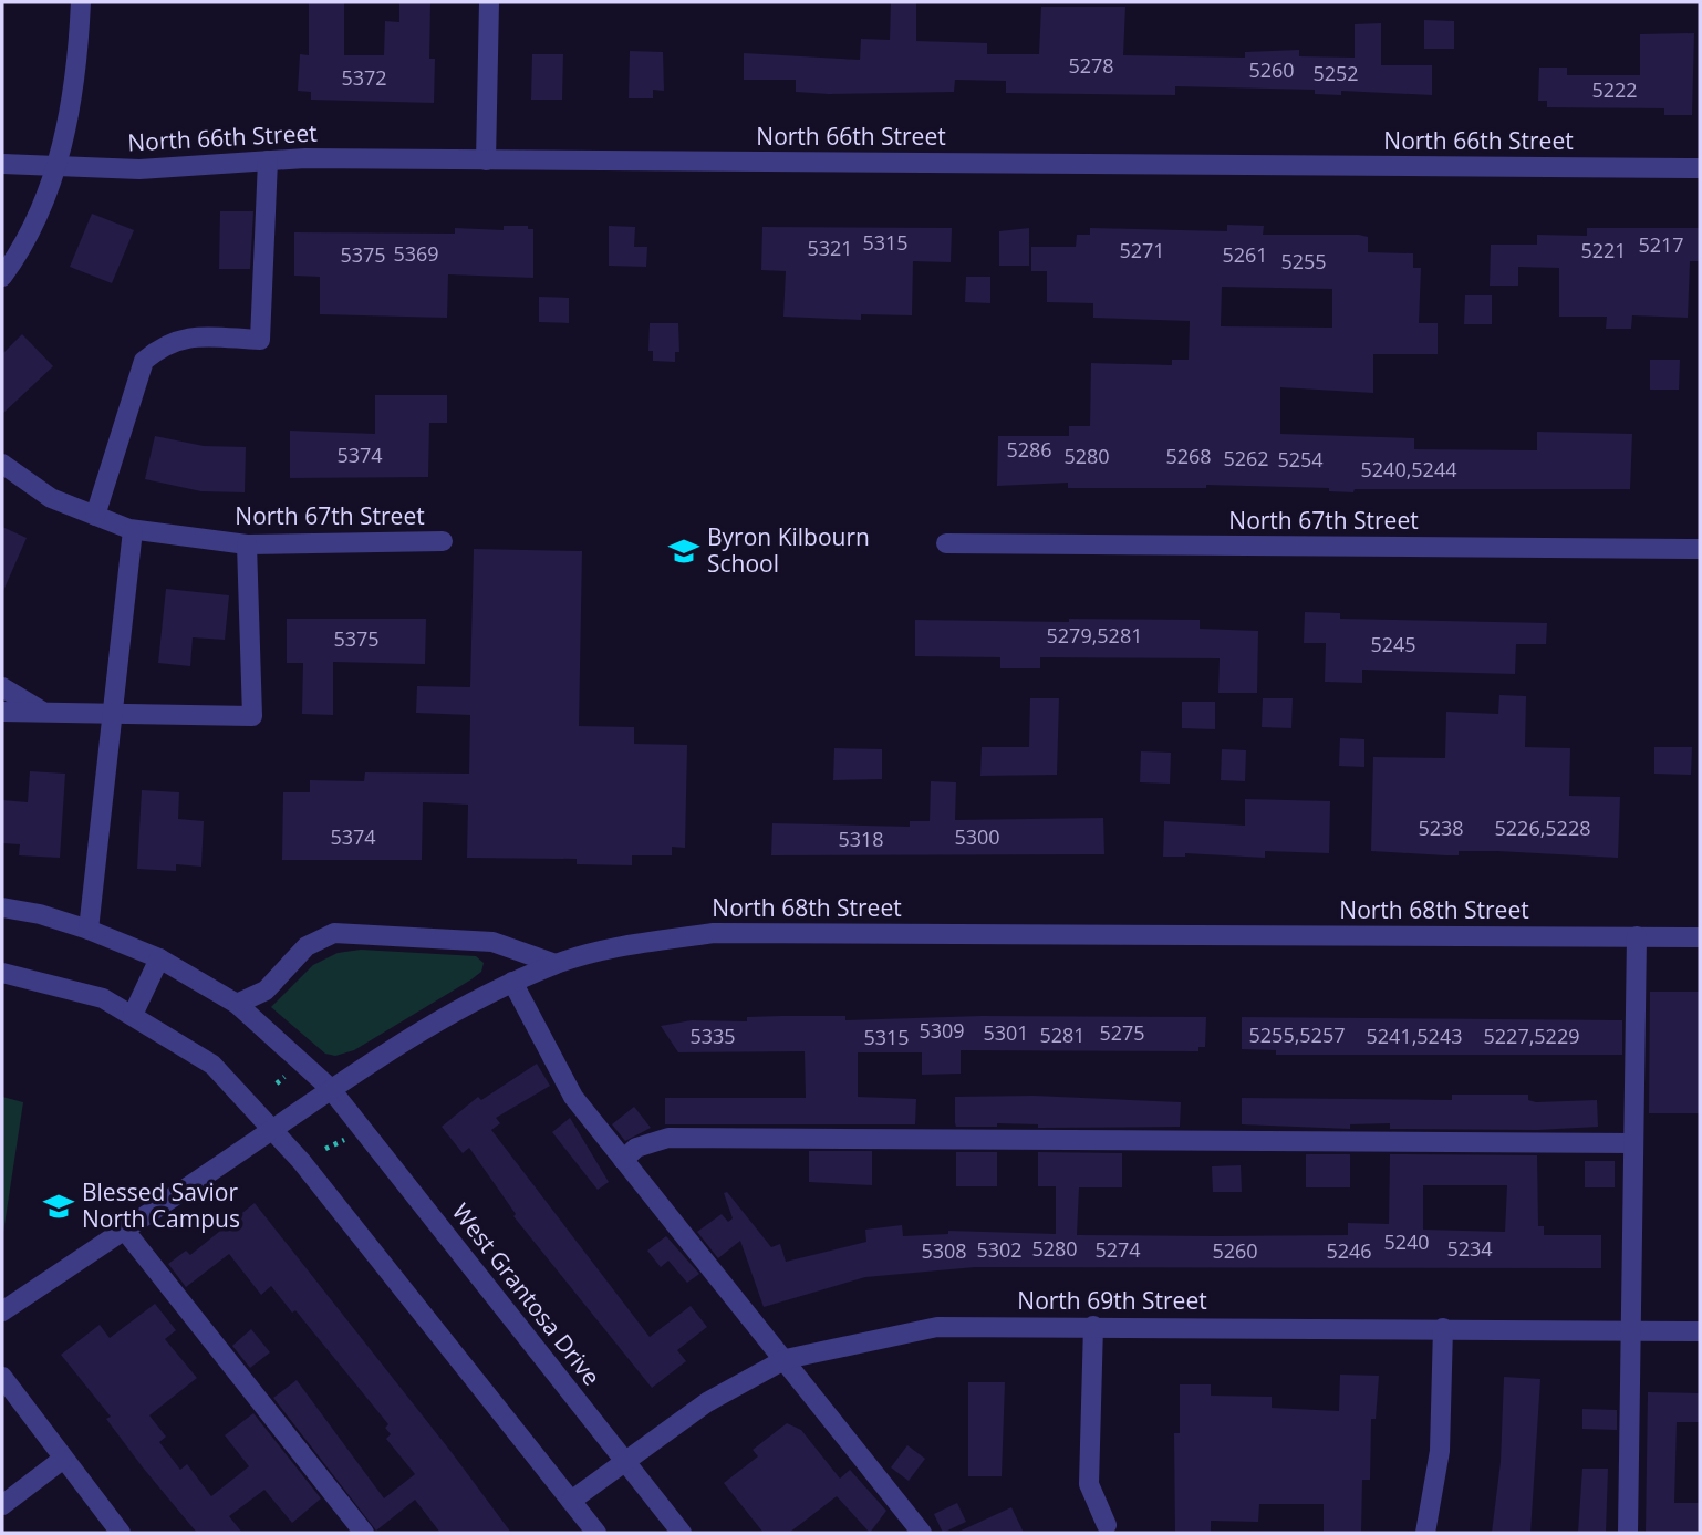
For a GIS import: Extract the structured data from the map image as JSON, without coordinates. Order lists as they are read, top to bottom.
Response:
{
  "streets": {
    "street": [
      "North 66th Street",
      "North 67th Street",
      "North 68th Street",
      "West Grantosa Drive",
      "North 69th Street"
    ]
  },
  "crossings": [
    ["North 68th Street", "West Grantosa Drive"],
    ["West Grantosa Drive", "North 69th Street"]
  ],
  "places": {
    "school or university": ["Byron Kilbourn School", "Blessed Savior North Campus"]
  },
  "house_numbers": [
    "5278",
    "5260",
    "5252",
    "5372",
    "5222",
    "5315",
    "5217",
    "5321",
    "5271",
    "5221",
    "5369",
    "5375",
    "5261",
    "5255",
    "5286",
    "5374",
    "5280",
    "5268",
    "5262",
    "5254",
    "5240,5244",
    "5279,5281",
    "5375",
    "5245",
    "5238",
    "5226,5228",
    "5374",
    "5300",
    "5318",
    "5309",
    "5301",
    "5275",
    "5281",
    "5255,5257",
    "5335",
    "5241,5243",
    "5227,5229",
    "5315",
    "5240",
    "5280",
    "5234",
    "5302",
    "5274",
    "5308",
    "5260",
    "5246"
  ]
}
